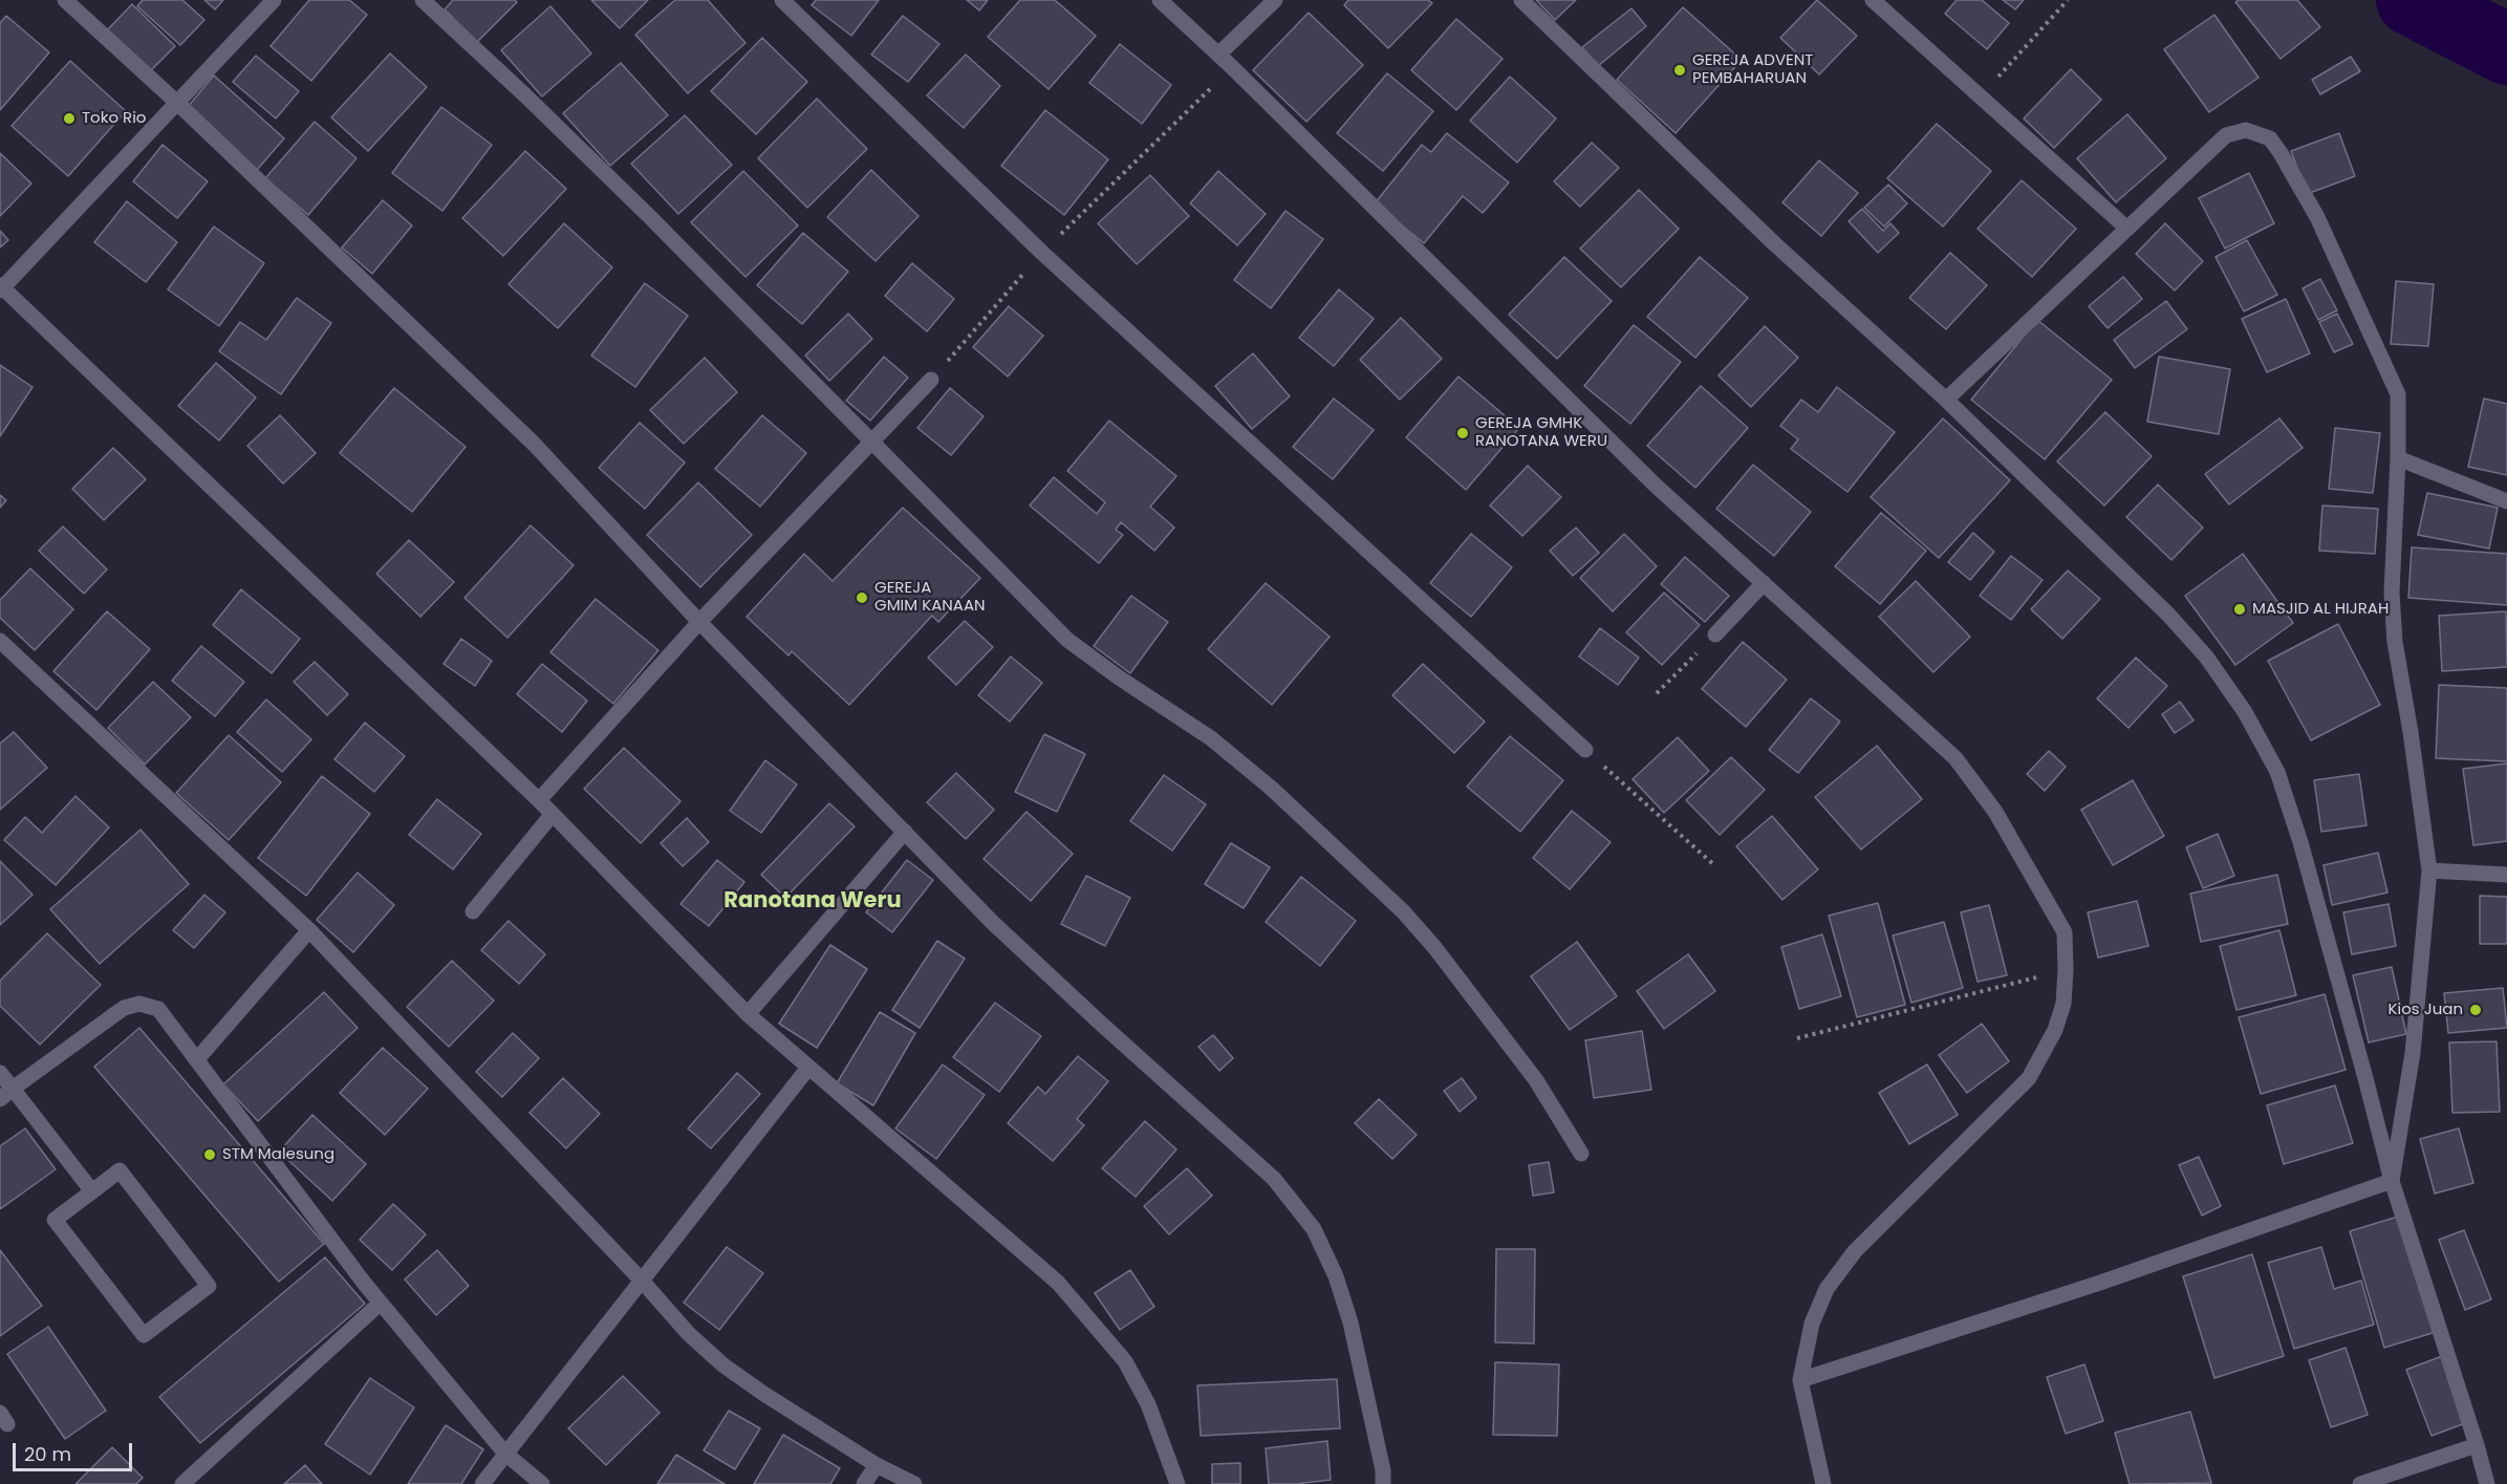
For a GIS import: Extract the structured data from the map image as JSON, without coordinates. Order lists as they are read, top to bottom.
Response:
{
  "districts": ["Ranotana Weru"],
  "places": [
    "GEREJA ADVENT PEMBAHARUAN",
    "Toko Rio",
    "GEREJA GMHK RANOTANA WERU",
    "GEREJA GMIM KANAAN",
    "MASJID AL HIJRAH",
    "Kios Juan",
    "STM Malesung"
  ],
  "scale_bar": "20 m"
}
